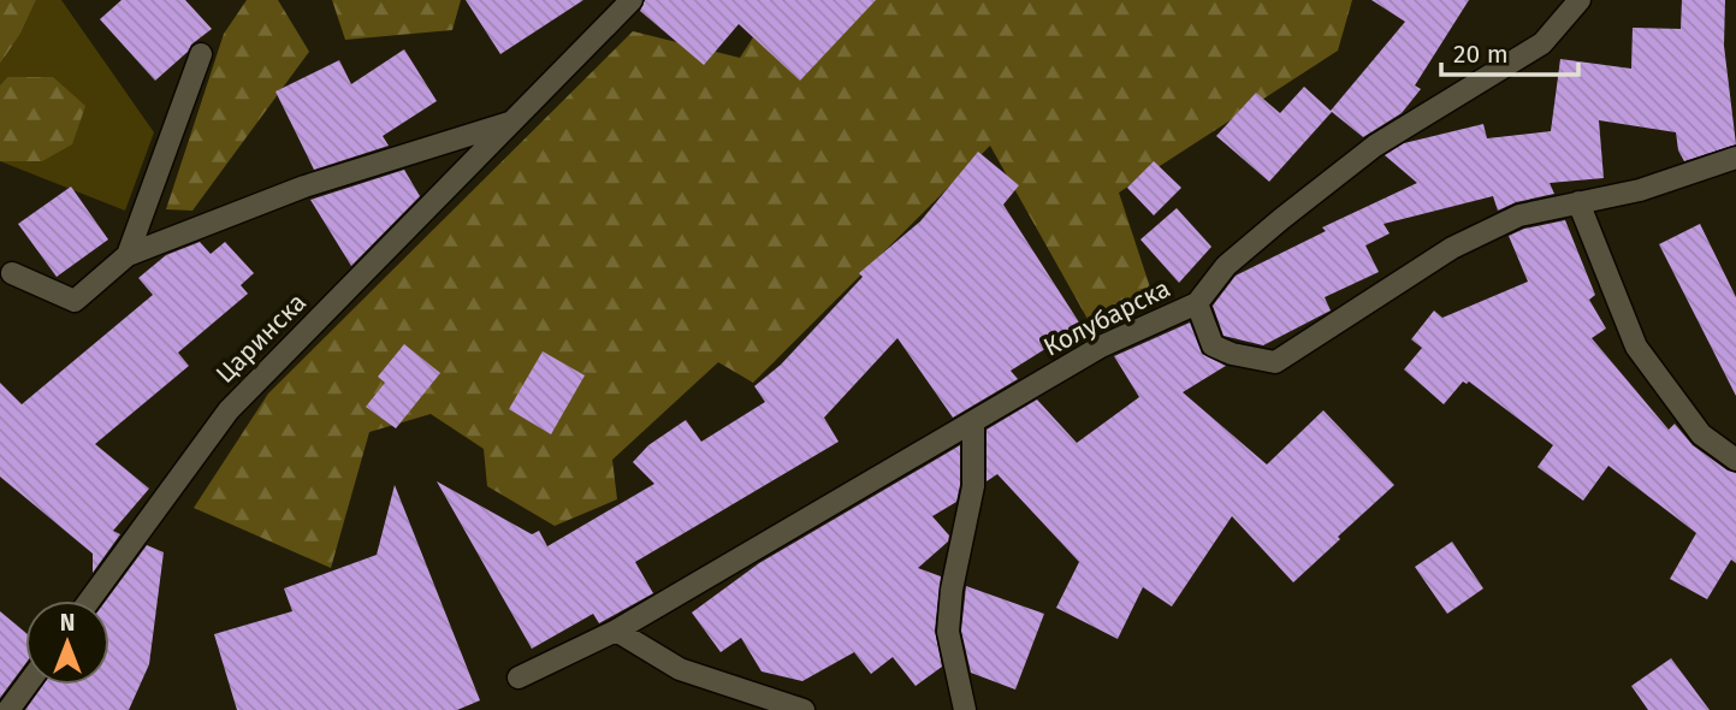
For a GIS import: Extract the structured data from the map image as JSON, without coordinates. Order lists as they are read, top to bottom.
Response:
{
  "streets": {
    "street": ["Колубарска", "Царинска"]
  },
  "scale_bar": "20 m",
  "north": "top"
}
